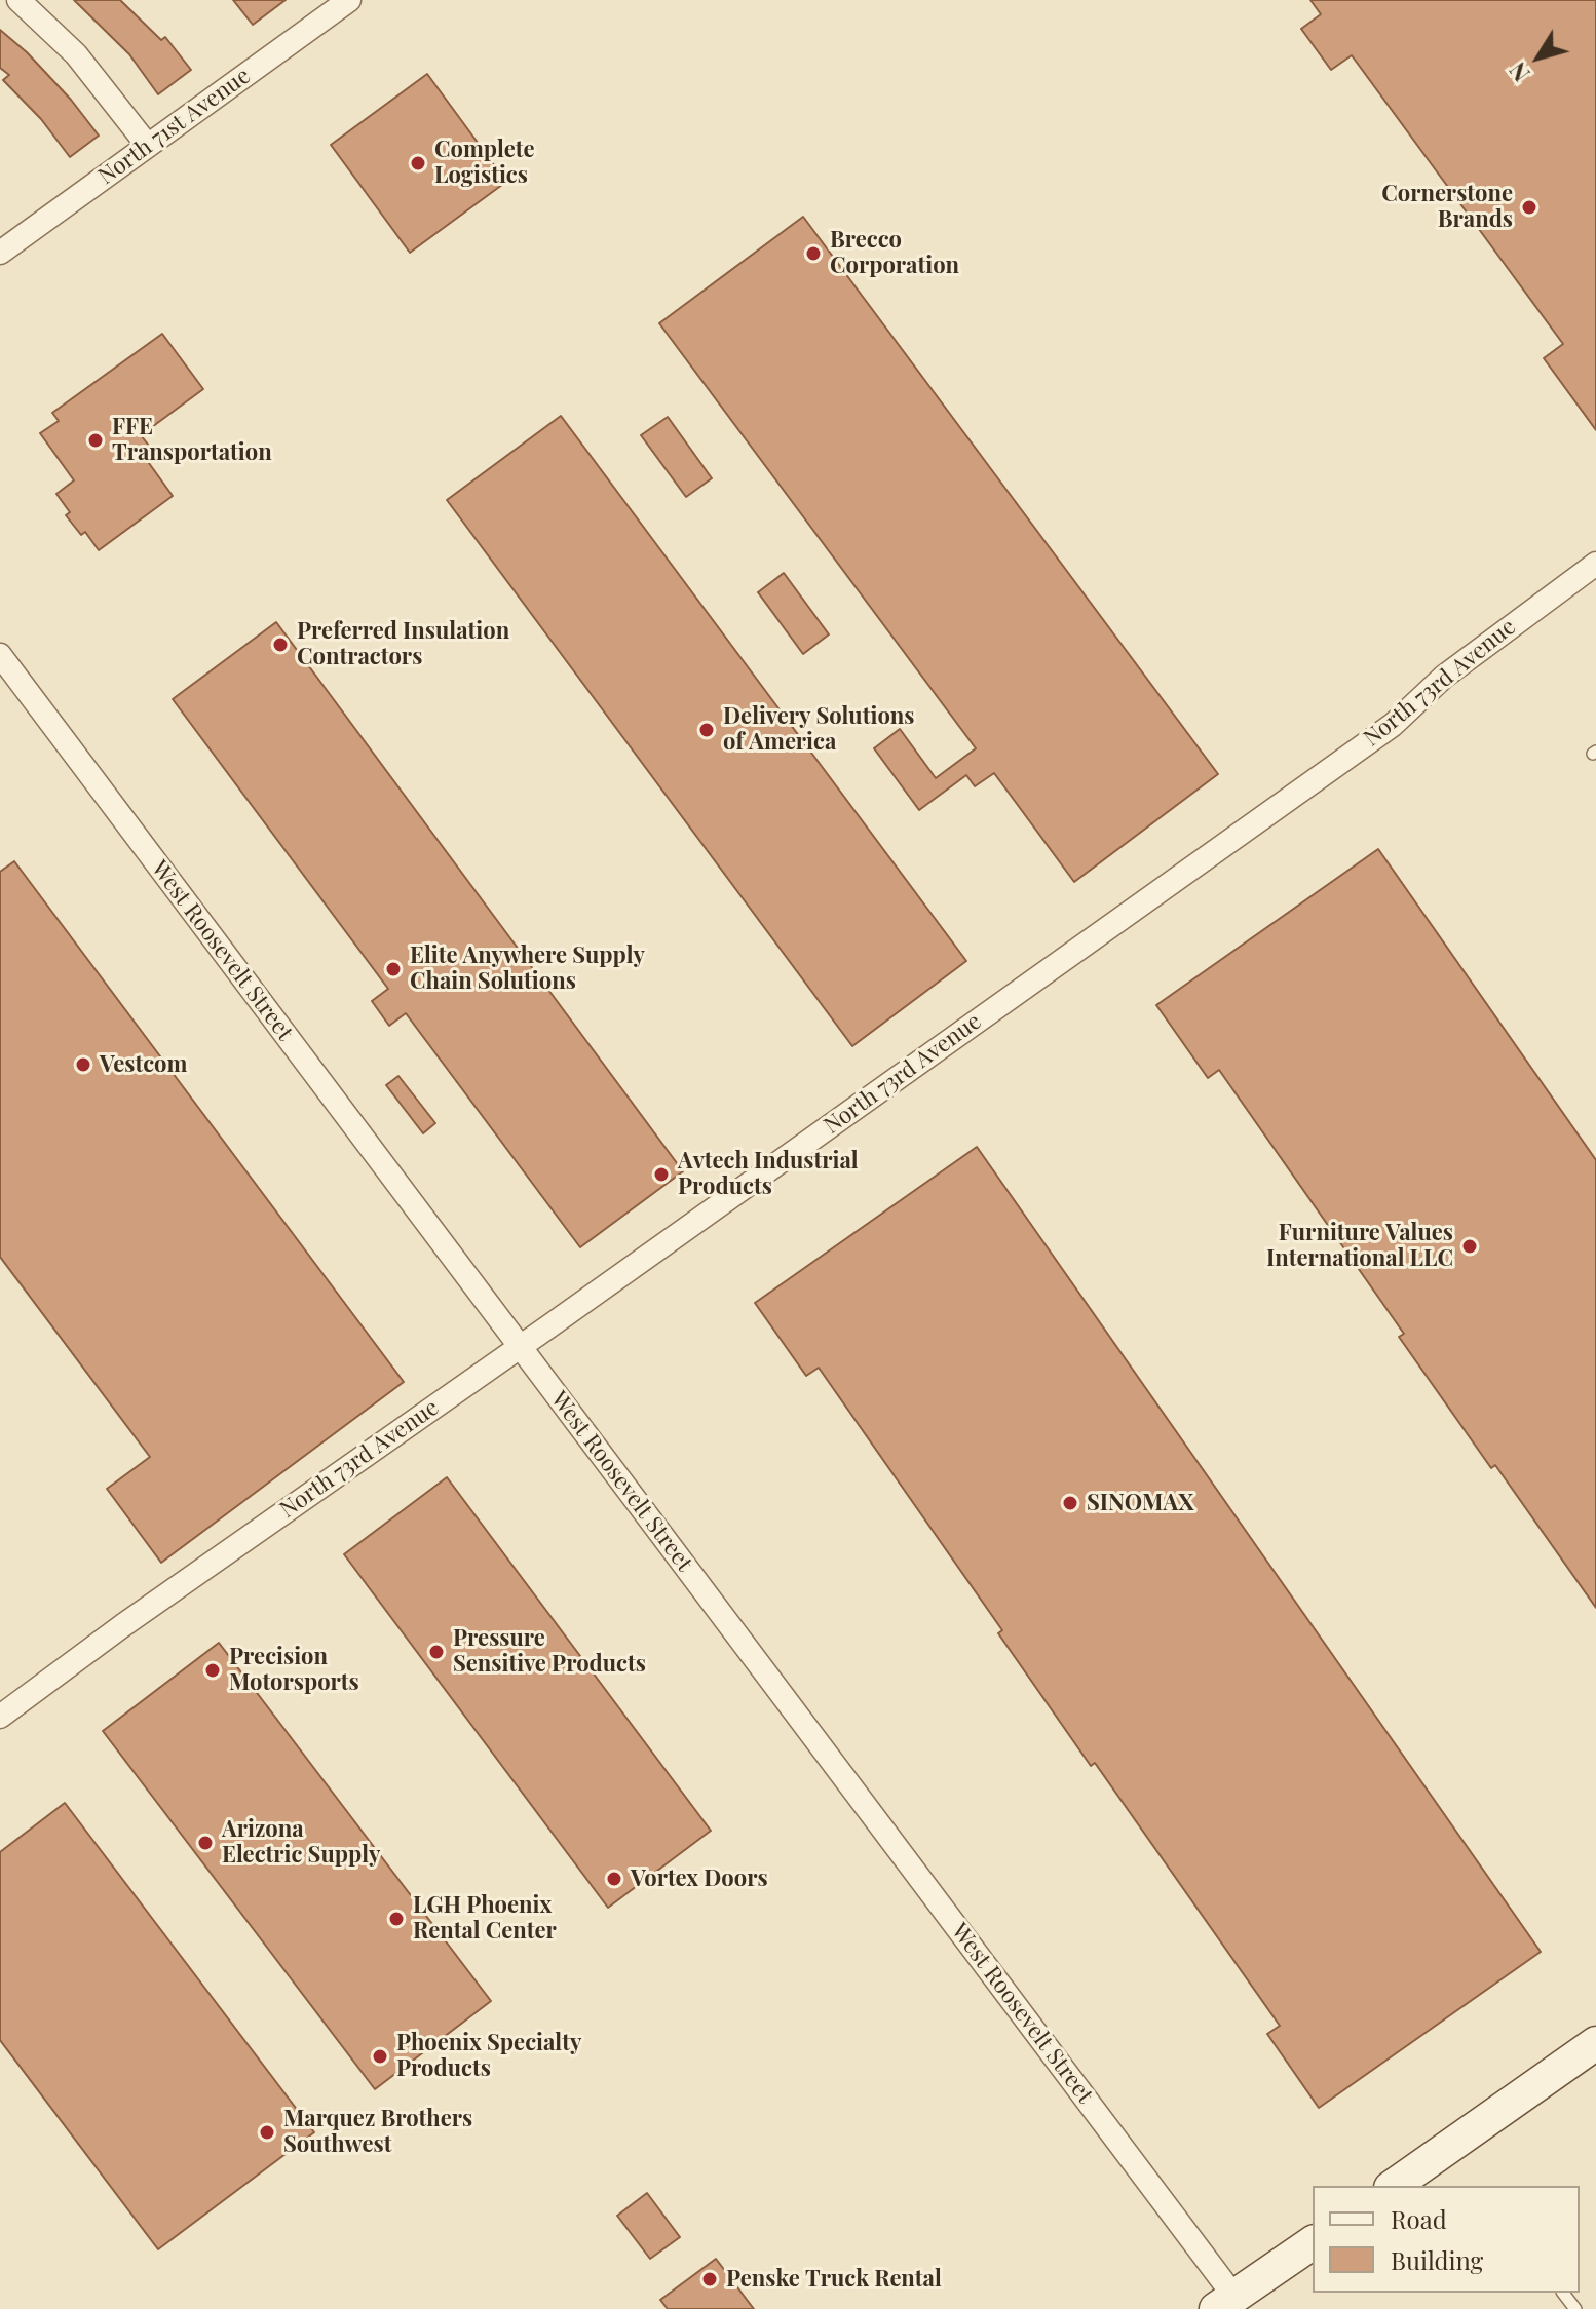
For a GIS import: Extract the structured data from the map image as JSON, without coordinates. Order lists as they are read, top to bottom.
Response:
{
  "streets": {
    "street": ["North 71st Avenue", "North 73rd Avenue", "West Roosevelt Street"]
  },
  "crossings": [
    ["North 73rd Avenue", "West Roosevelt Street"]
  ],
  "places": [
    "Complete Logistics",
    "Cornerstone Brands",
    "Brecco Corporation",
    "FFE Transportation",
    "Preferred Insulation Contractors",
    "Delivery Solutions of America",
    "Elite Anywhere Supply Chain Solutions",
    "Vestcom",
    "Avtech Industrial Products",
    "Furniture Values International LLC",
    "SINOMAX",
    "Pressure Sensitive Products",
    "Precision Motorsports",
    "Arizona Electric Supply",
    "Vortex Doors",
    "LGH Phoenix Rental Center",
    "Phoenix Specialty Products",
    "Marquez Brothers Southwest",
    "Penske Truck Rental"
  ],
  "legend": ["Road", "Building"],
  "north": "bottom left"
}
